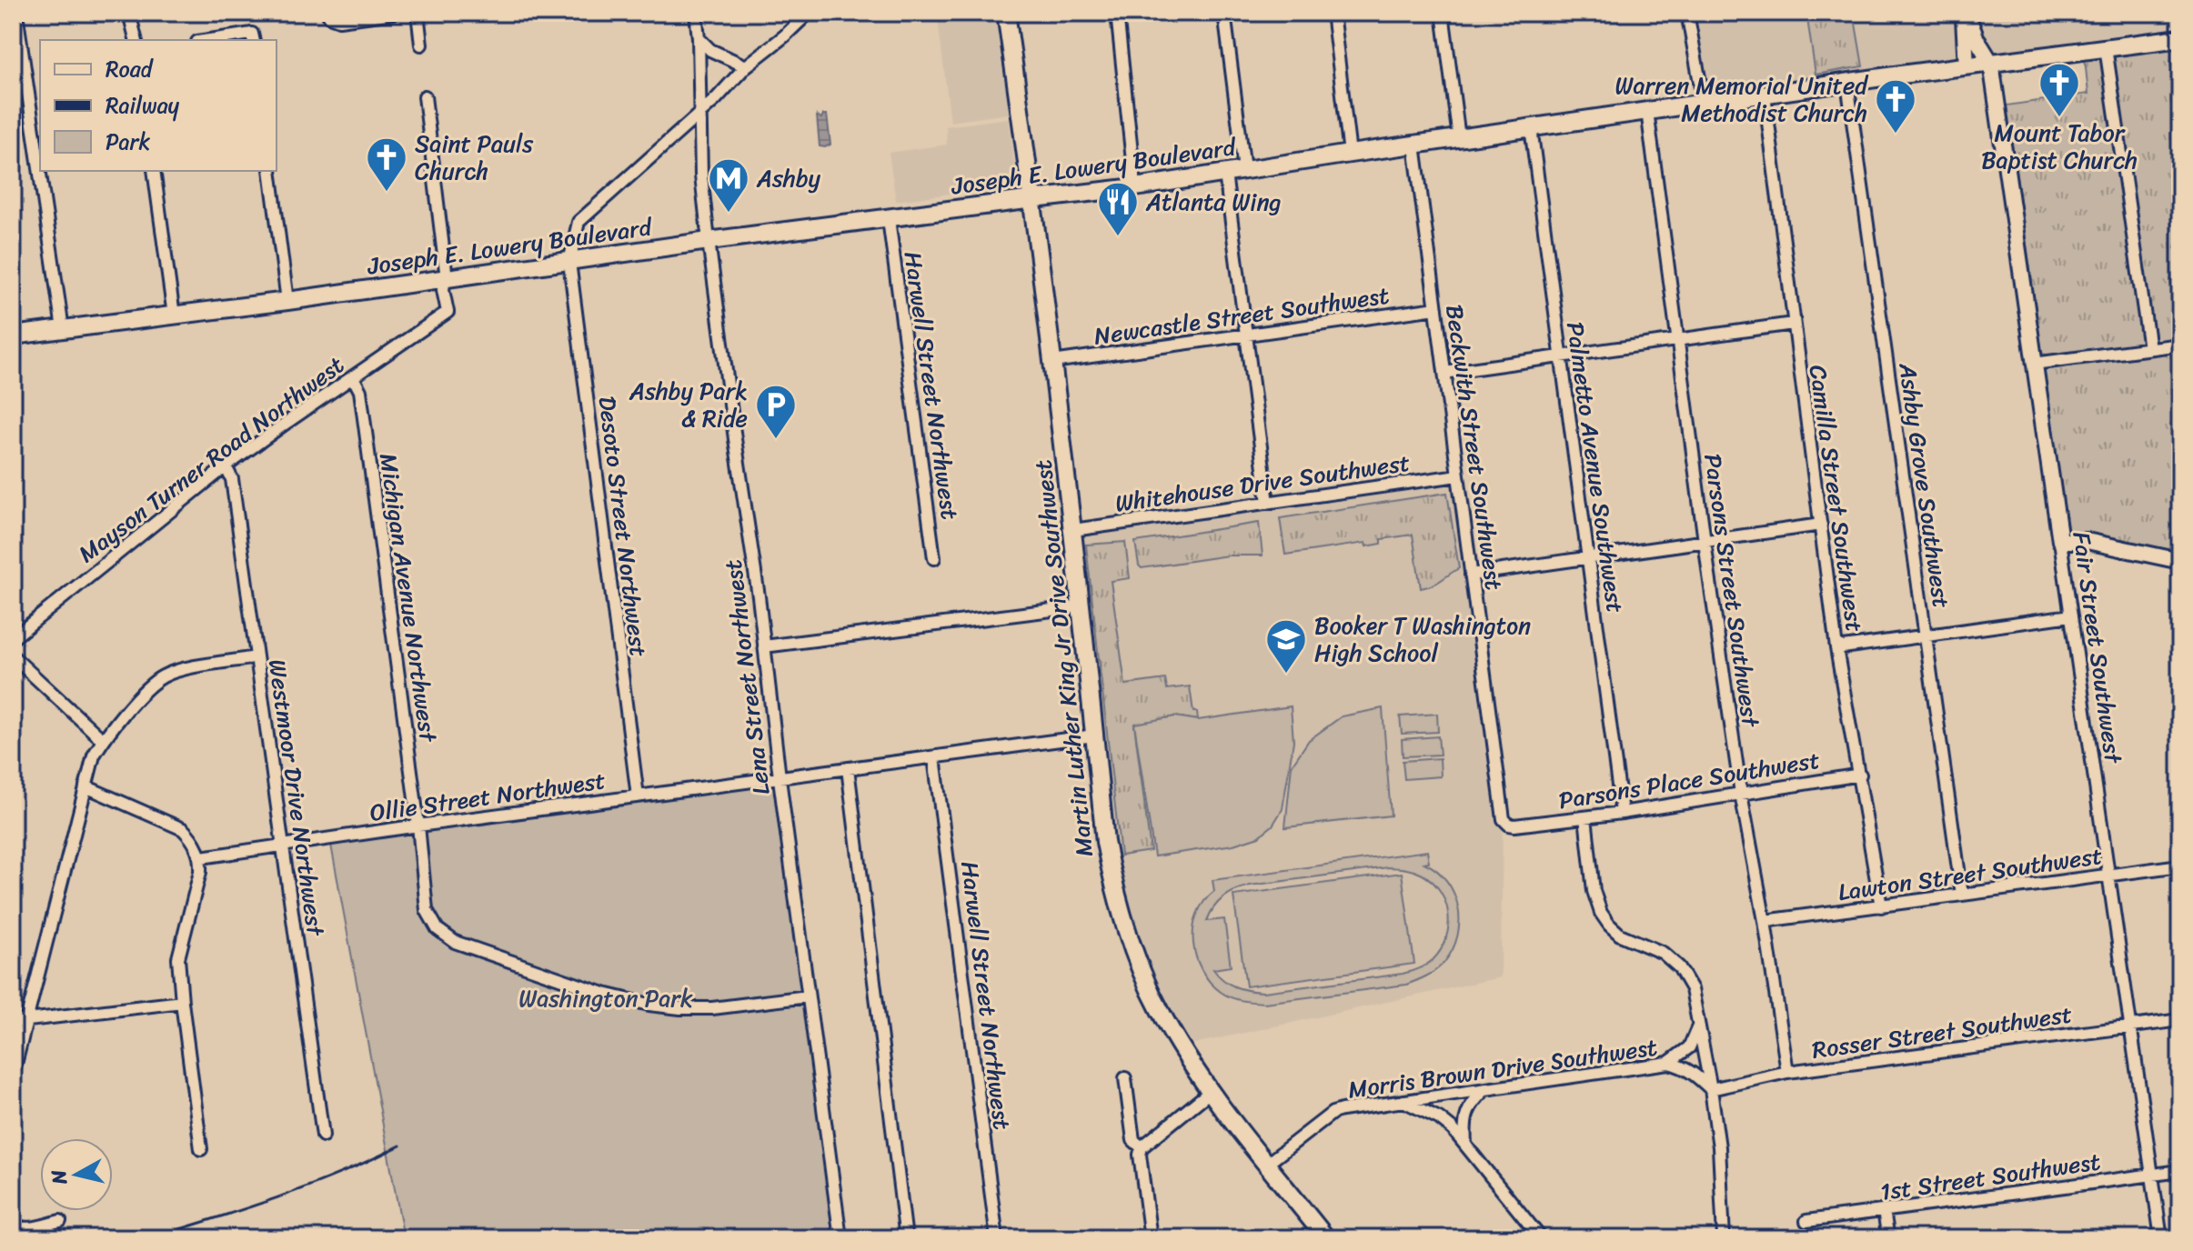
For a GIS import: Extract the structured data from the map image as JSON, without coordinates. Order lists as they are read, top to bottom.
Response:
{
  "streets": {
    "main road": ["Joseph E. Lowery Boulevard", "Martin Luther King Jr Drive Southwest"],
    "street": [
      "Newcastle Street Southwest",
      "Harwell Street Northwest",
      "Beckwith Street Southwest",
      "Mayson Turner Road Northwest",
      "Palmetto Avenue Southwest",
      "Whitehouse Drive Southwest",
      "Ashby Grove Southwest",
      "Camilla Street Southwest",
      "Desoto Street Northwest",
      "Parsons Street Southwest",
      "Michigan Avenue Northwest",
      "Fair Street Southwest",
      "Lena Street Northwest",
      "Parsons Place Southwest",
      "Ollie Street Northwest",
      "Westmoor Drive Northwest",
      "Lawton Street Southwest",
      "Rosser Street Southwest",
      "Morris Brown Drive Southwest",
      "1st Street Southwest"
    ]
  },
  "crossings": [
    ["Joseph E. Lowery Boulevard", "Harwell Street Northwest"],
    ["Joseph E. Lowery Boulevard", "Beckwith Street Southwest"],
    ["Joseph E. Lowery Boulevard", "Mayson Turner Road Northwest"],
    ["Joseph E. Lowery Boulevard", "Palmetto Avenue Southwest"],
    ["Joseph E. Lowery Boulevard", "Ashby Grove Southwest"],
    ["Joseph E. Lowery Boulevard", "Camilla Street Southwest"],
    ["Joseph E. Lowery Boulevard", "Desoto Street Northwest"],
    ["Joseph E. Lowery Boulevard", "Parsons Street Southwest"],
    ["Joseph E. Lowery Boulevard", "Fair Street Southwest"],
    ["Joseph E. Lowery Boulevard", "Martin Luther King Jr Drive Southwest"],
    ["Joseph E. Lowery Boulevard", "Lena Street Northwest"],
    ["Newcastle Street Southwest", "Beckwith Street Southwest"],
    ["Newcastle Street Southwest", "Martin Luther King Jr Drive Southwest"],
    ["Harwell Street Northwest", "Ollie Street Northwest"],
    ["Beckwith Street Southwest", "Whitehouse Drive Southwest"],
    ["Beckwith Street Southwest", "Parsons Place Southwest"],
    ["Mayson Turner Road Northwest", "Michigan Avenue Northwest"],
    ["Mayson Turner Road Northwest", "Westmoor Drive Northwest"],
    ["Palmetto Avenue Southwest", "Parsons Place Southwest"],
    ["Whitehouse Drive Southwest", "Martin Luther King Jr Drive Southwest"],
    ["Ashby Grove Southwest", "Lawton Street Southwest"],
    ["Camilla Street Southwest", "Parsons Place Southwest"],
    ["Camilla Street Southwest", "Lawton Street Southwest"],
    ["Desoto Street Northwest", "Ollie Street Northwest"],
    ["Parsons Street Southwest", "Parsons Place Southwest"],
    ["Parsons Street Southwest", "Lawton Street Southwest"],
    ["Parsons Street Southwest", "Rosser Street Southwest"],
    ["Michigan Avenue Northwest", "Lena Street Northwest"],
    ["Michigan Avenue Northwest", "Ollie Street Northwest"],
    ["Fair Street Southwest", "Lawton Street Southwest"],
    ["Fair Street Southwest", "Rosser Street Southwest"],
    ["Fair Street Southwest", "1st Street Southwest"],
    ["Martin Luther King Jr Drive Southwest", "Ollie Street Northwest"],
    ["Martin Luther King Jr Drive Southwest", "Morris Brown Drive Southwest"],
    ["Lena Street Northwest", "Ollie Street Northwest"],
    ["Ollie Street Northwest", "Westmoor Drive Northwest"],
    ["Rosser Street Southwest", "Morris Brown Drive Southwest"]
  ],
  "parks": ["Washington Park"],
  "places": {
    "church": ["Mount Tabor Baptist Church", "Warren Memorial United Methodist Church", "Saint Pauls Church"],
    "metro station": ["Ashby"],
    "restaurant": ["Atlanta Wing"],
    "parking": ["Ashby Park & Ride"],
    "school or university": ["Booker T Washington High School"]
  },
  "legend": ["Road", "Railway", "Park"],
  "north": "left"
}
